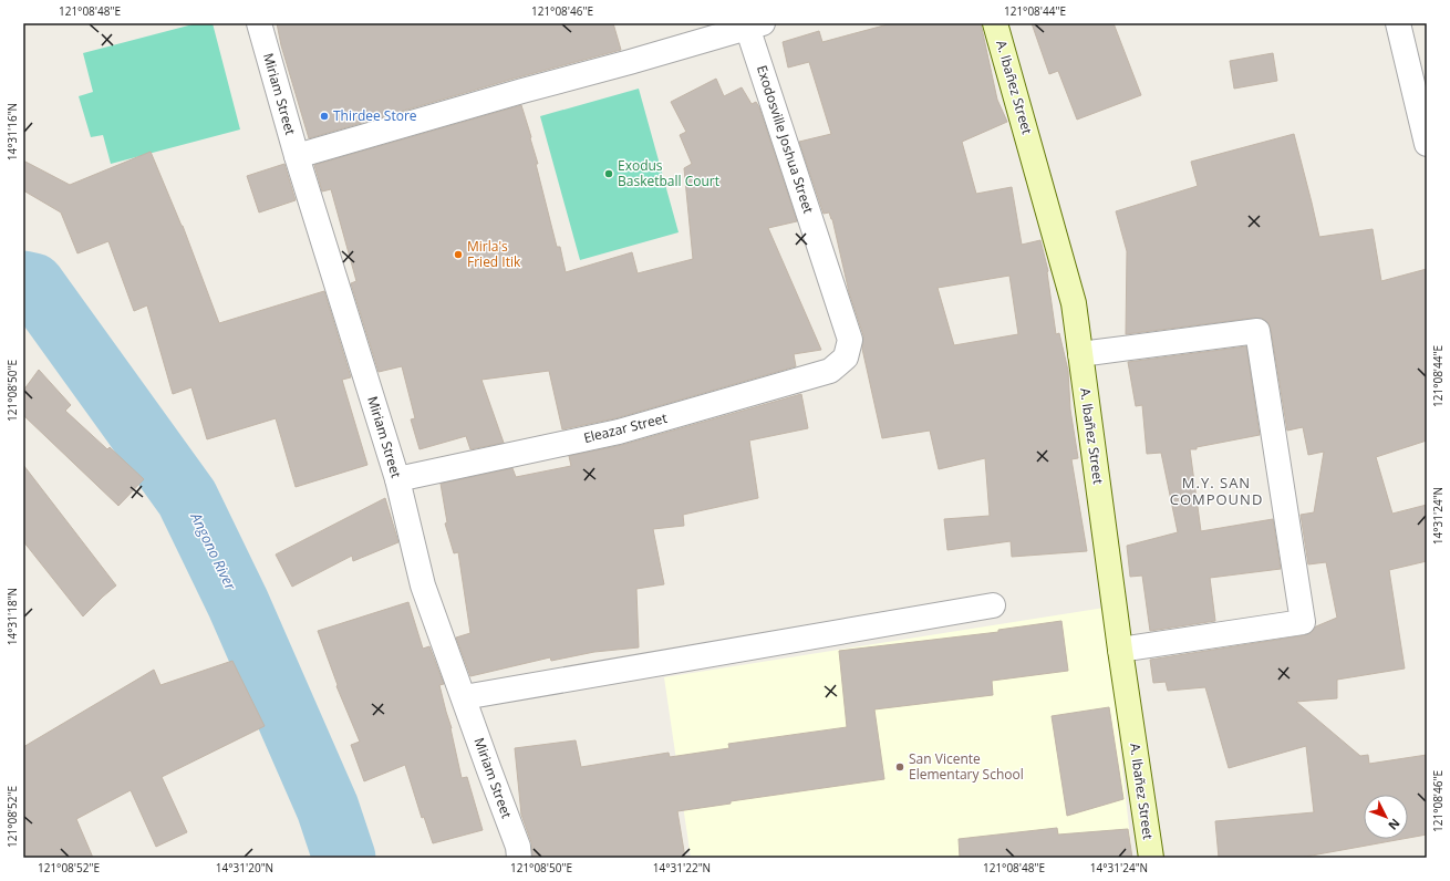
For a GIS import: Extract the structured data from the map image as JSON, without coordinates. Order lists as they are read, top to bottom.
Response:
{
  "streets": {
    "street": [
      "A. Ibañez Street",
      "Miriam Street",
      "Exodosville Joshua Street",
      "Eleazar Street"
    ]
  },
  "crossings": [
    ["Miriam Street", "Eleazar Street"],
    ["Exodosville Joshua Street", "Eleazar Street"]
  ],
  "districts": ["M.Y. SAN COMPOUND"],
  "water": ["Angono River"],
  "places": [
    "Thirdee Store",
    "Exodus Basketball Court",
    "Mirla's Fried Itik",
    "San Vicente Elementary School"
  ],
  "north": "bottom right",
  "coordinates": [
    "121°08'48\"E",
    "121°08'46\"E",
    "121°08'44\"E",
    "14°31'16\"N",
    "121°08'50\"E",
    "14°31'24\"N",
    "14°31'18\"N",
    "121°08'52\"E",
    "14°31'20\"N",
    "14°31'22\"N"
  ]
}
